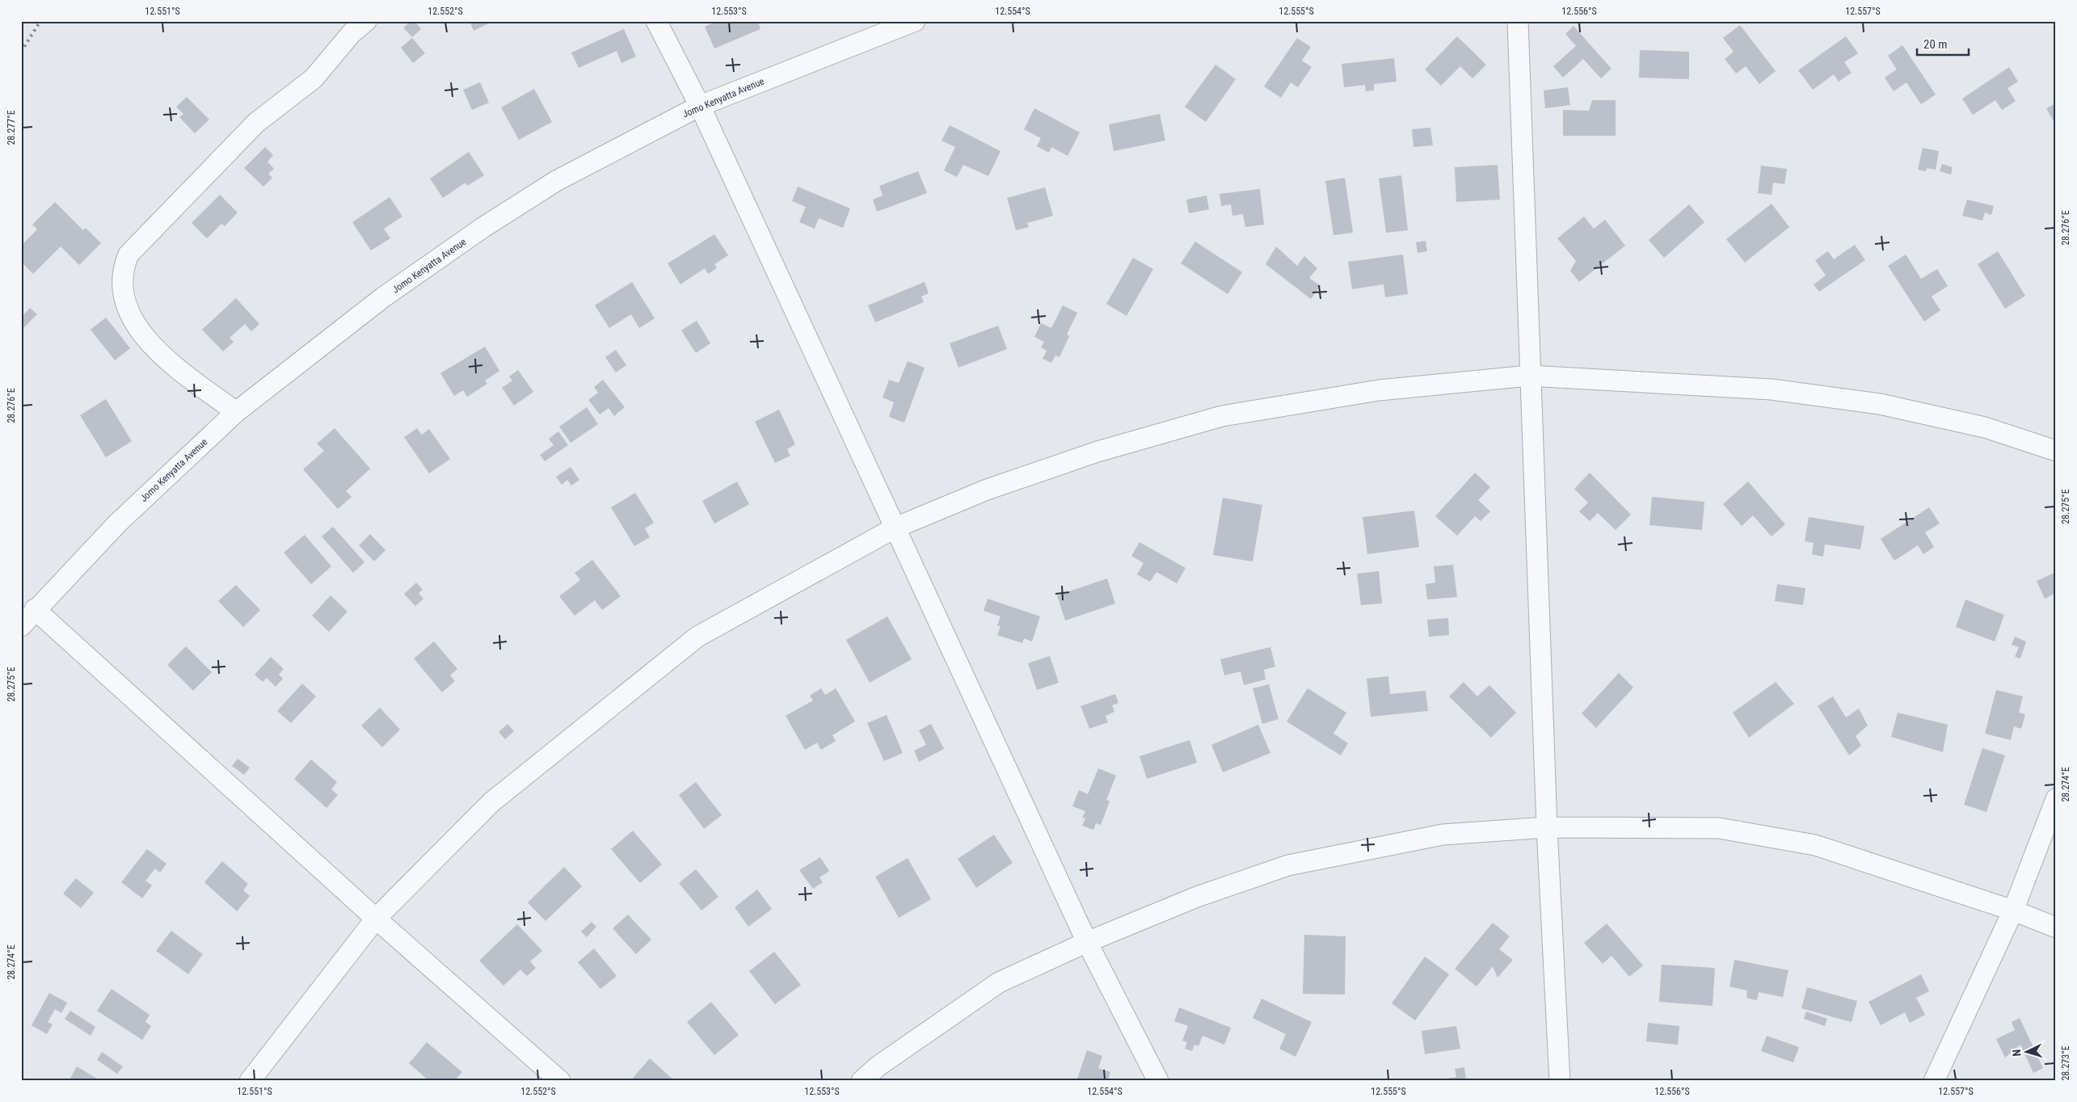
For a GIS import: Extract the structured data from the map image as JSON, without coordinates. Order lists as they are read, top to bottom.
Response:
{
  "streets": {
    "street": ["Jomo Kenyatta Avenue"]
  },
  "scale_bar": "20 m",
  "north": "left",
  "coordinates": [
    "12.551°S",
    "12.552°S",
    "12.553°S",
    "12.554°S",
    "12.555°S",
    "12.556°S",
    "12.557°S",
    "28.277°E",
    "28.276°E",
    "28.275°E",
    "28.274°E",
    "28.273°E"
  ]
}
